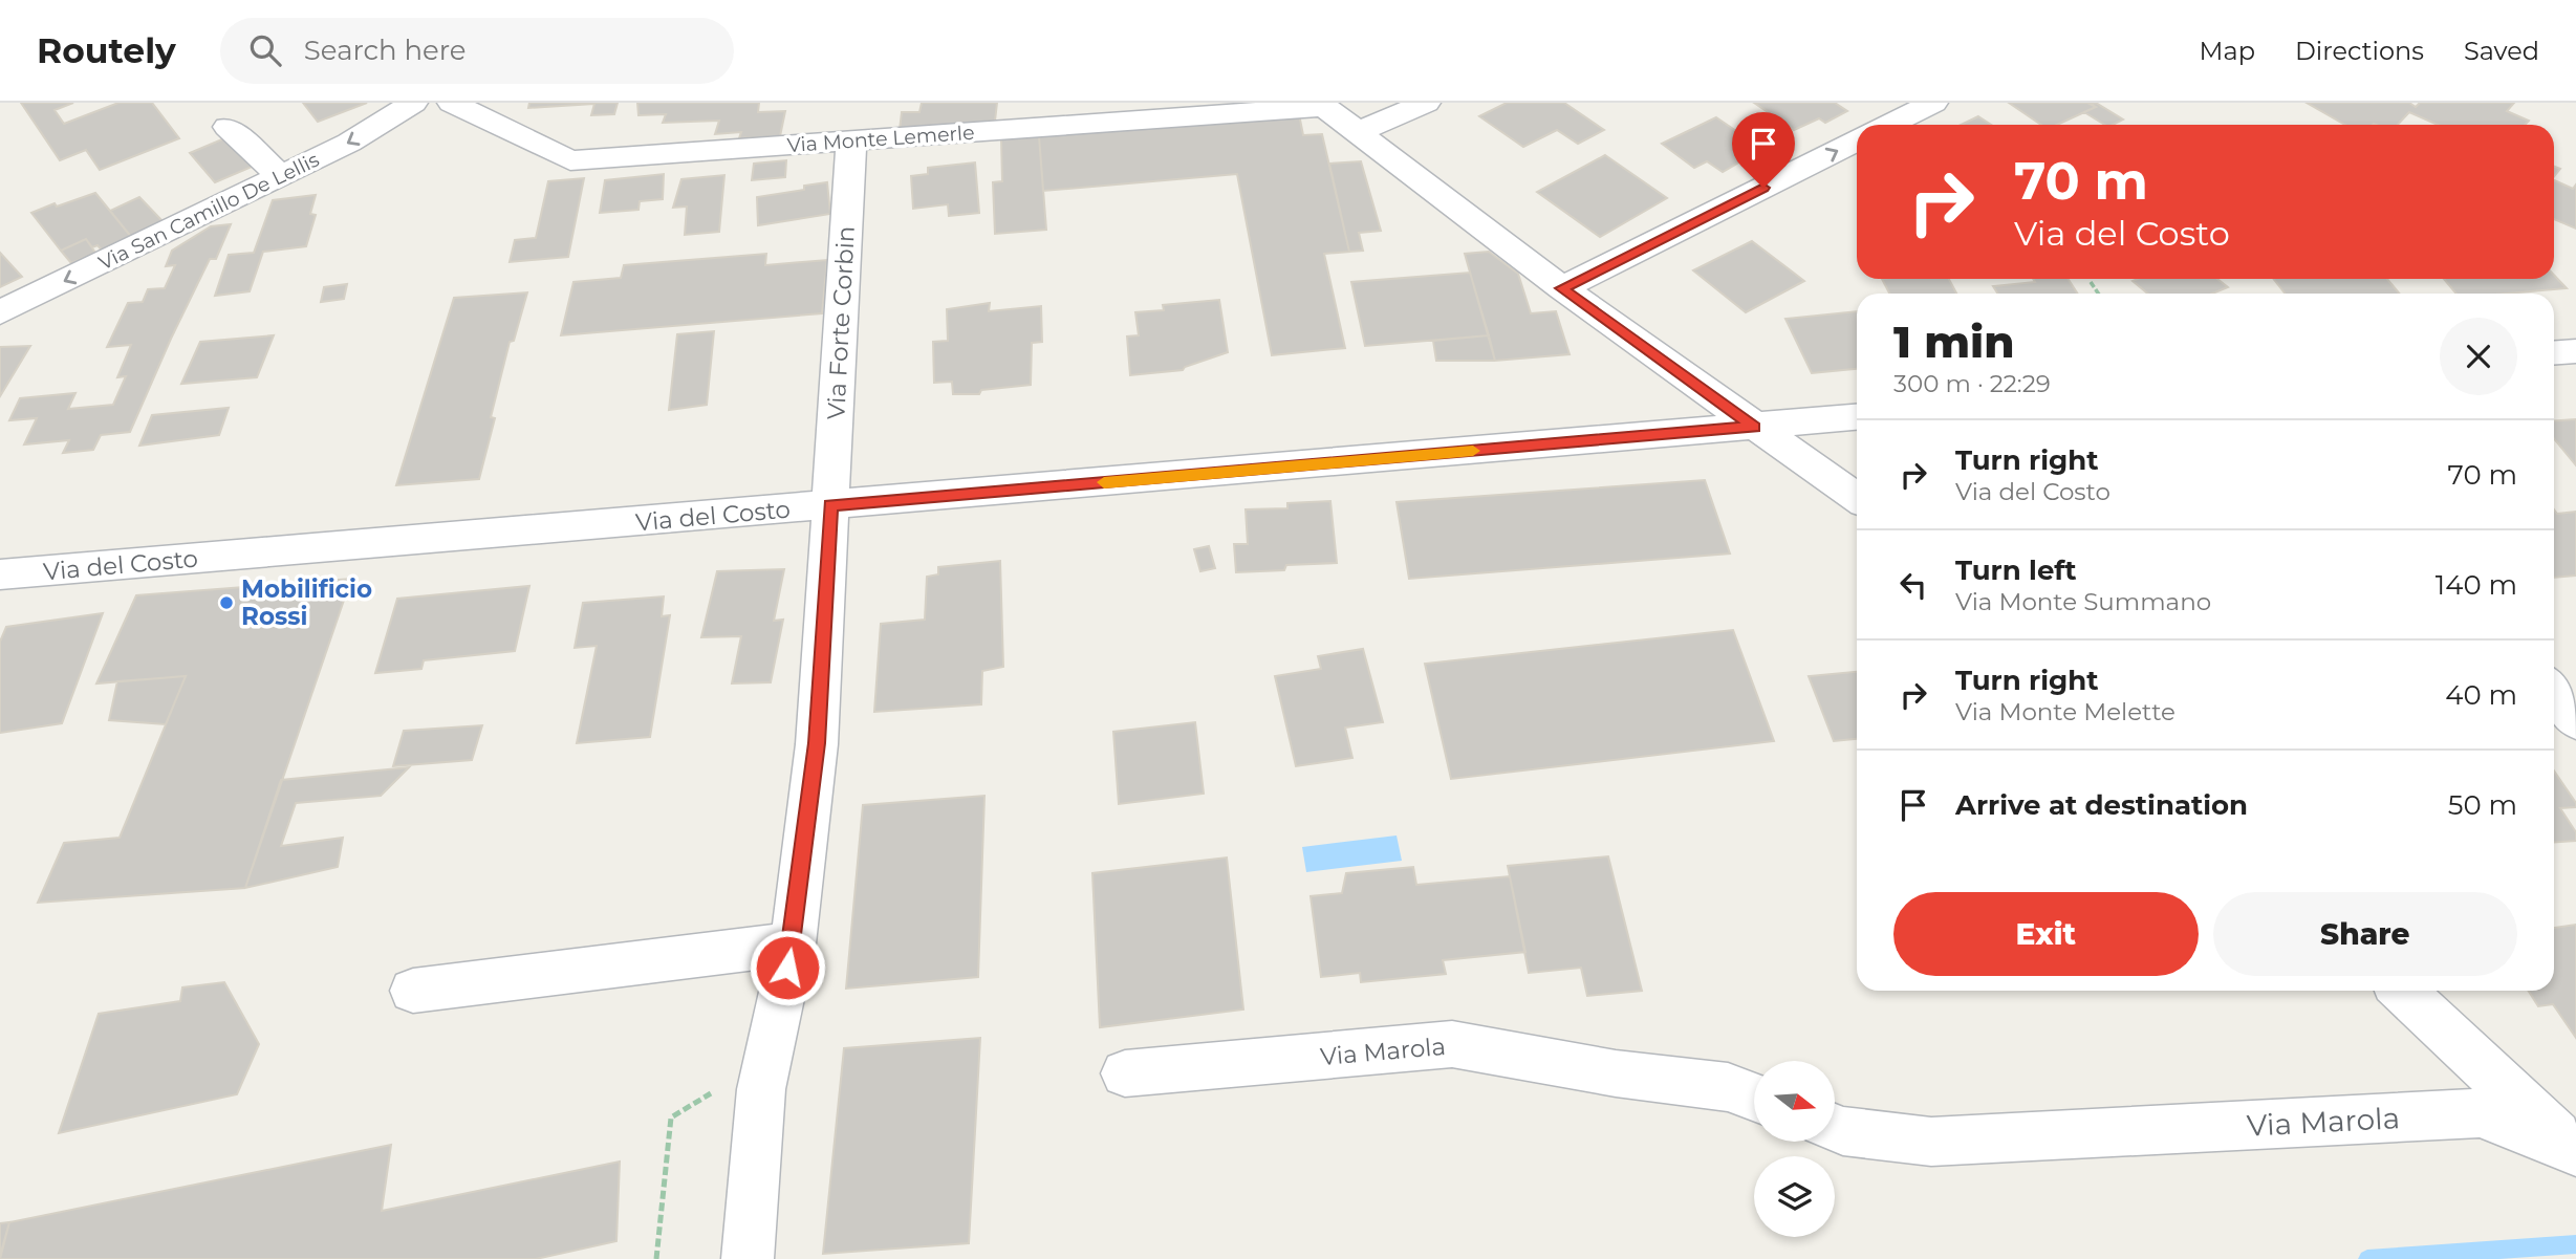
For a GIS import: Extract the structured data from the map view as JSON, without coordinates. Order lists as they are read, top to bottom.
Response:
{
  "streets": {
    "street": [
      "Via Monte Lemerle",
      "Via San Camillo De Lellis",
      "Via Forte Corbin",
      "Via del Costo",
      "Via Marola"
    ]
  },
  "crossings": [
    ["Via Monte Lemerle", "Via Forte Corbin"],
    ["Via Forte Corbin", "Via del Costo"]
  ],
  "one_way": ["Via San Camillo De Lellis"],
  "places": ["Mobilificio Rossi"],
  "north": "right",
  "page": {
    "header": "Routely",
    "search": "Search here",
    "nav": ["Map", "Directions", "Saved"],
    "turn": ["70 m", "Via del Costo"],
    "heading": ["1 min", "300 m · 22:29"],
    "list": [
      {
        "name": "Turn right",
        "note": "Via del Costo",
        "value": "70 m"
      },
      {
        "name": "Turn left",
        "note": "Via Monte Summano",
        "value": "140 m"
      },
      {
        "name": "Turn right",
        "note": "Via Monte Melette",
        "value": "40 m"
      },
      {
        "name": "Arrive at destination",
        "value": "50 m"
      }
    ],
    "buttons": ["Exit", "Share"]
  }
}
